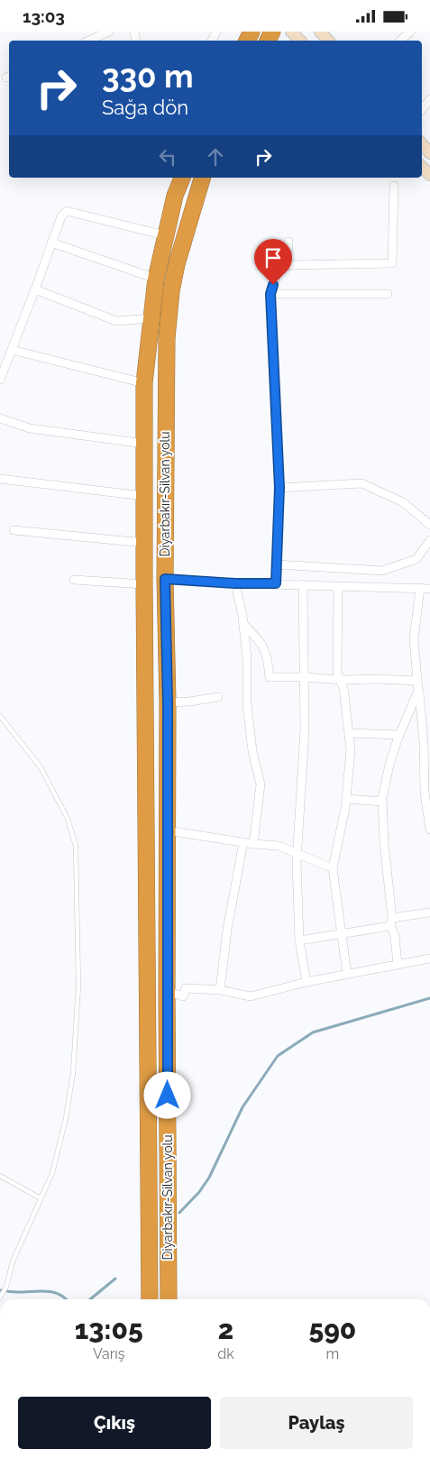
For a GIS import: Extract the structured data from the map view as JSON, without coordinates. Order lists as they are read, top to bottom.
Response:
{
  "streets": {
    "highway": ["Diyarbakır-Silvan yolu"]
  },
  "page": {
    "status": "13:03",
    "turn": ["330 m", "Sağa dön"],
    "eta": [
      "13:05",
      "Varış",
      "2",
      "dk",
      "590",
      "m"
    ],
    "buttons": ["Çıkış", "Paylaş"]
  }
}
